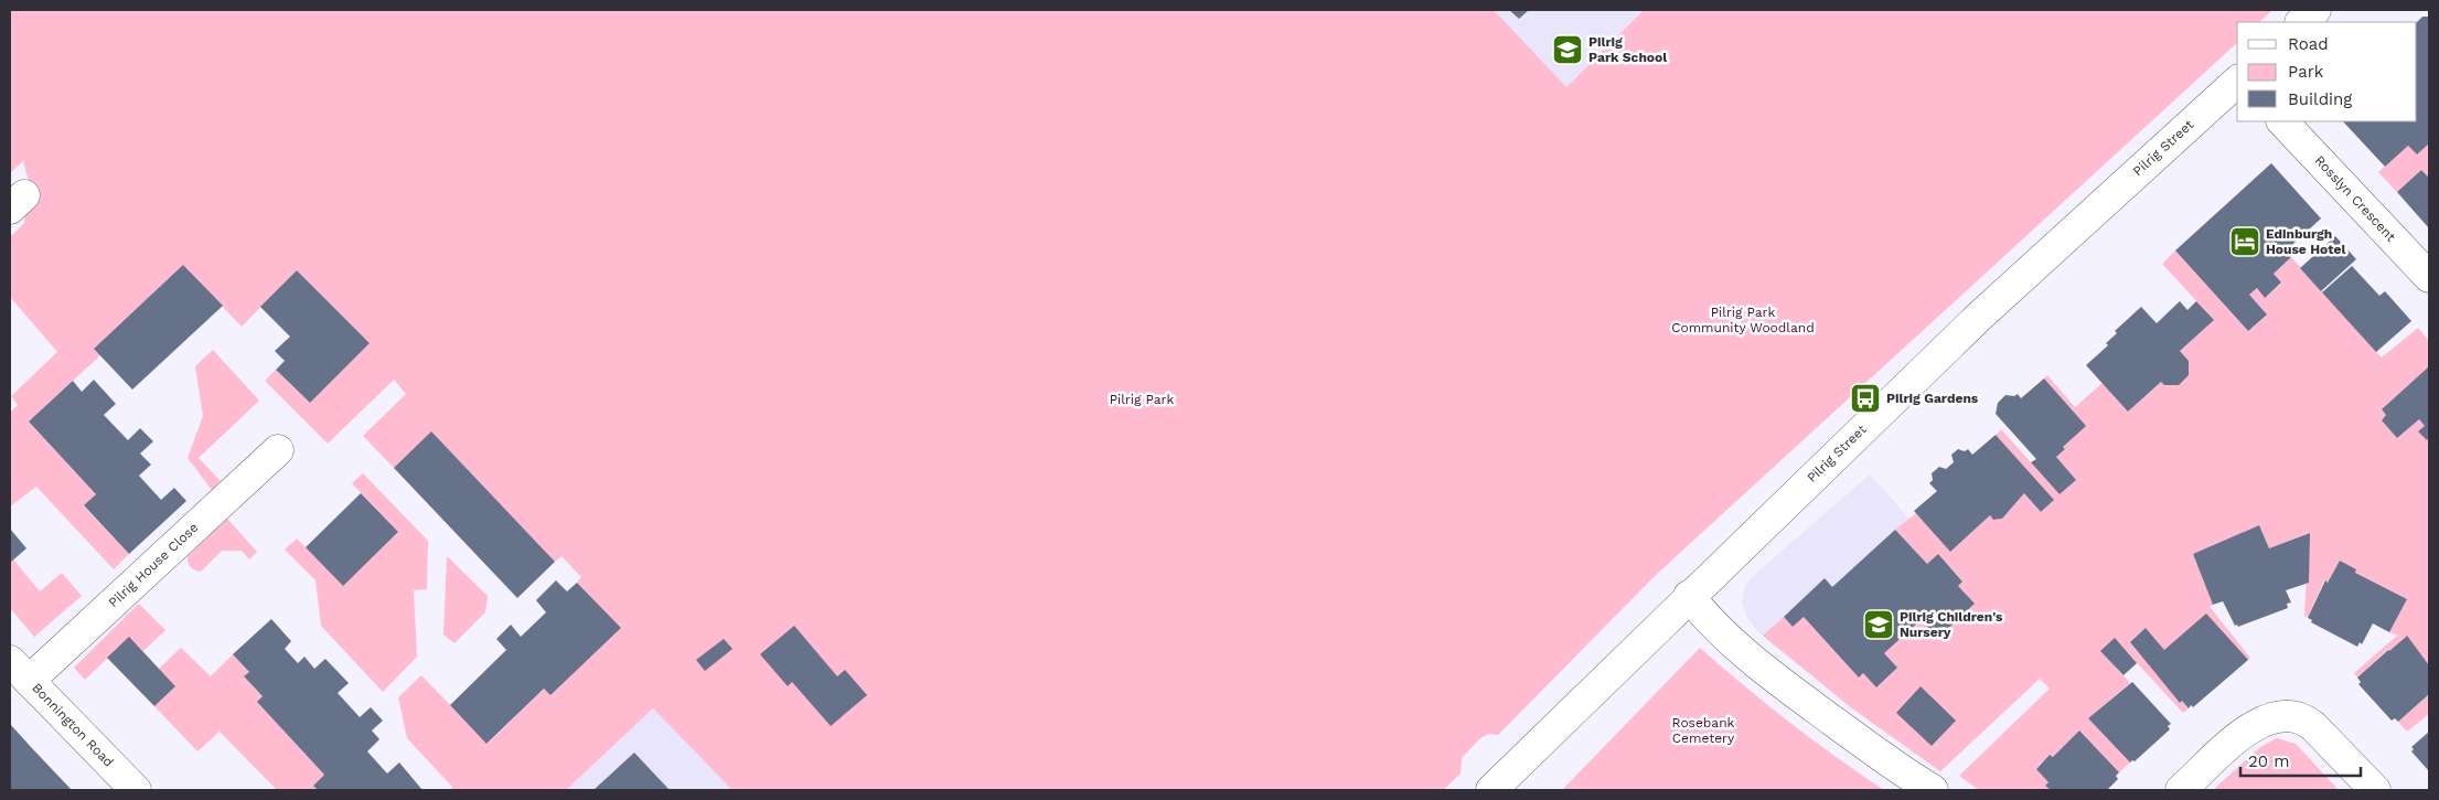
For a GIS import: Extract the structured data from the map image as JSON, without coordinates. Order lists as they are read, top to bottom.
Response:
{
  "streets": {
    "street": [
      "Pilrig Street",
      "Rosslyn Crescent",
      "Pilrig House Close",
      "Bonnington Road"
    ]
  },
  "crossings": [
    ["Pilrig House Close", "Bonnington Road"]
  ],
  "parks": ["Pilrig Park Community Woodland", "Pilrig Park", "Rosebank Cemetery"],
  "places": {
    "school or university": ["Pilrig Park School", "Pilrig Children's Nursery"],
    "hotel": ["Edinburgh House Hotel"],
    "bus stop": ["Pilrig Gardens"]
  },
  "legend": ["Road", "Park", "Building"],
  "scale_bar": "20 m"
}
